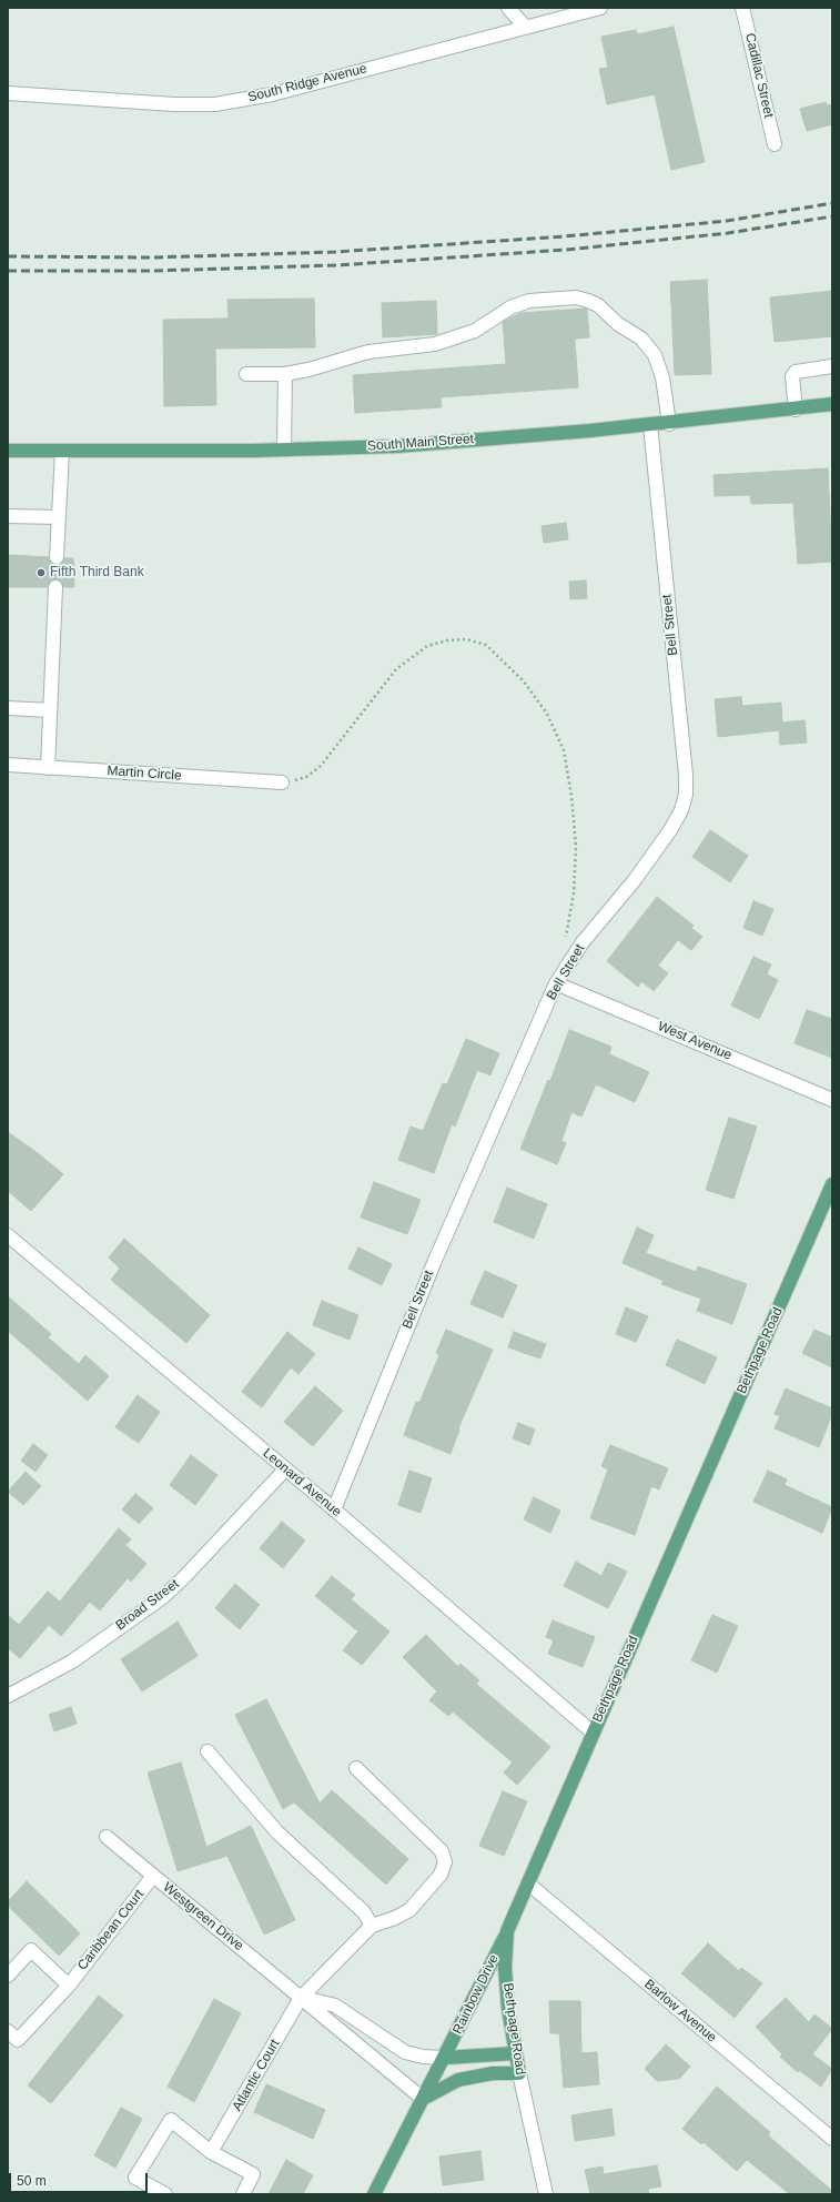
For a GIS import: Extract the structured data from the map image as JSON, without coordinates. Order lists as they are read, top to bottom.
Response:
{
  "streets": {
    "main road": ["South Main Street", "Bethpage Road", "Rainbow Drive"],
    "street": [
      "Cadillac Street",
      "South Ridge Avenue",
      "Bell Street",
      "Martin Circle",
      "West Avenue",
      "Leonard Avenue",
      "Broad Street",
      "Westgreen Drive",
      "Caribbean Court",
      "Barlow Avenue",
      "Atlantic Court"
    ]
  },
  "crossings": [
    ["South Main Street", "Bell Street"],
    ["Bell Street", "West Avenue"],
    ["Bell Street", "Leonard Avenue"],
    ["Bethpage Road", "Leonard Avenue"],
    ["Bethpage Road", "Rainbow Drive"],
    ["Bethpage Road", "Barlow Avenue"],
    ["Leonard Avenue", "Broad Street"],
    ["Westgreen Drive", "Caribbean Court"],
    ["Westgreen Drive", "Rainbow Drive"],
    ["Westgreen Drive", "Atlantic Court"]
  ],
  "places": ["Fifth Third Bank"],
  "scale_bar": "50 m"
}
